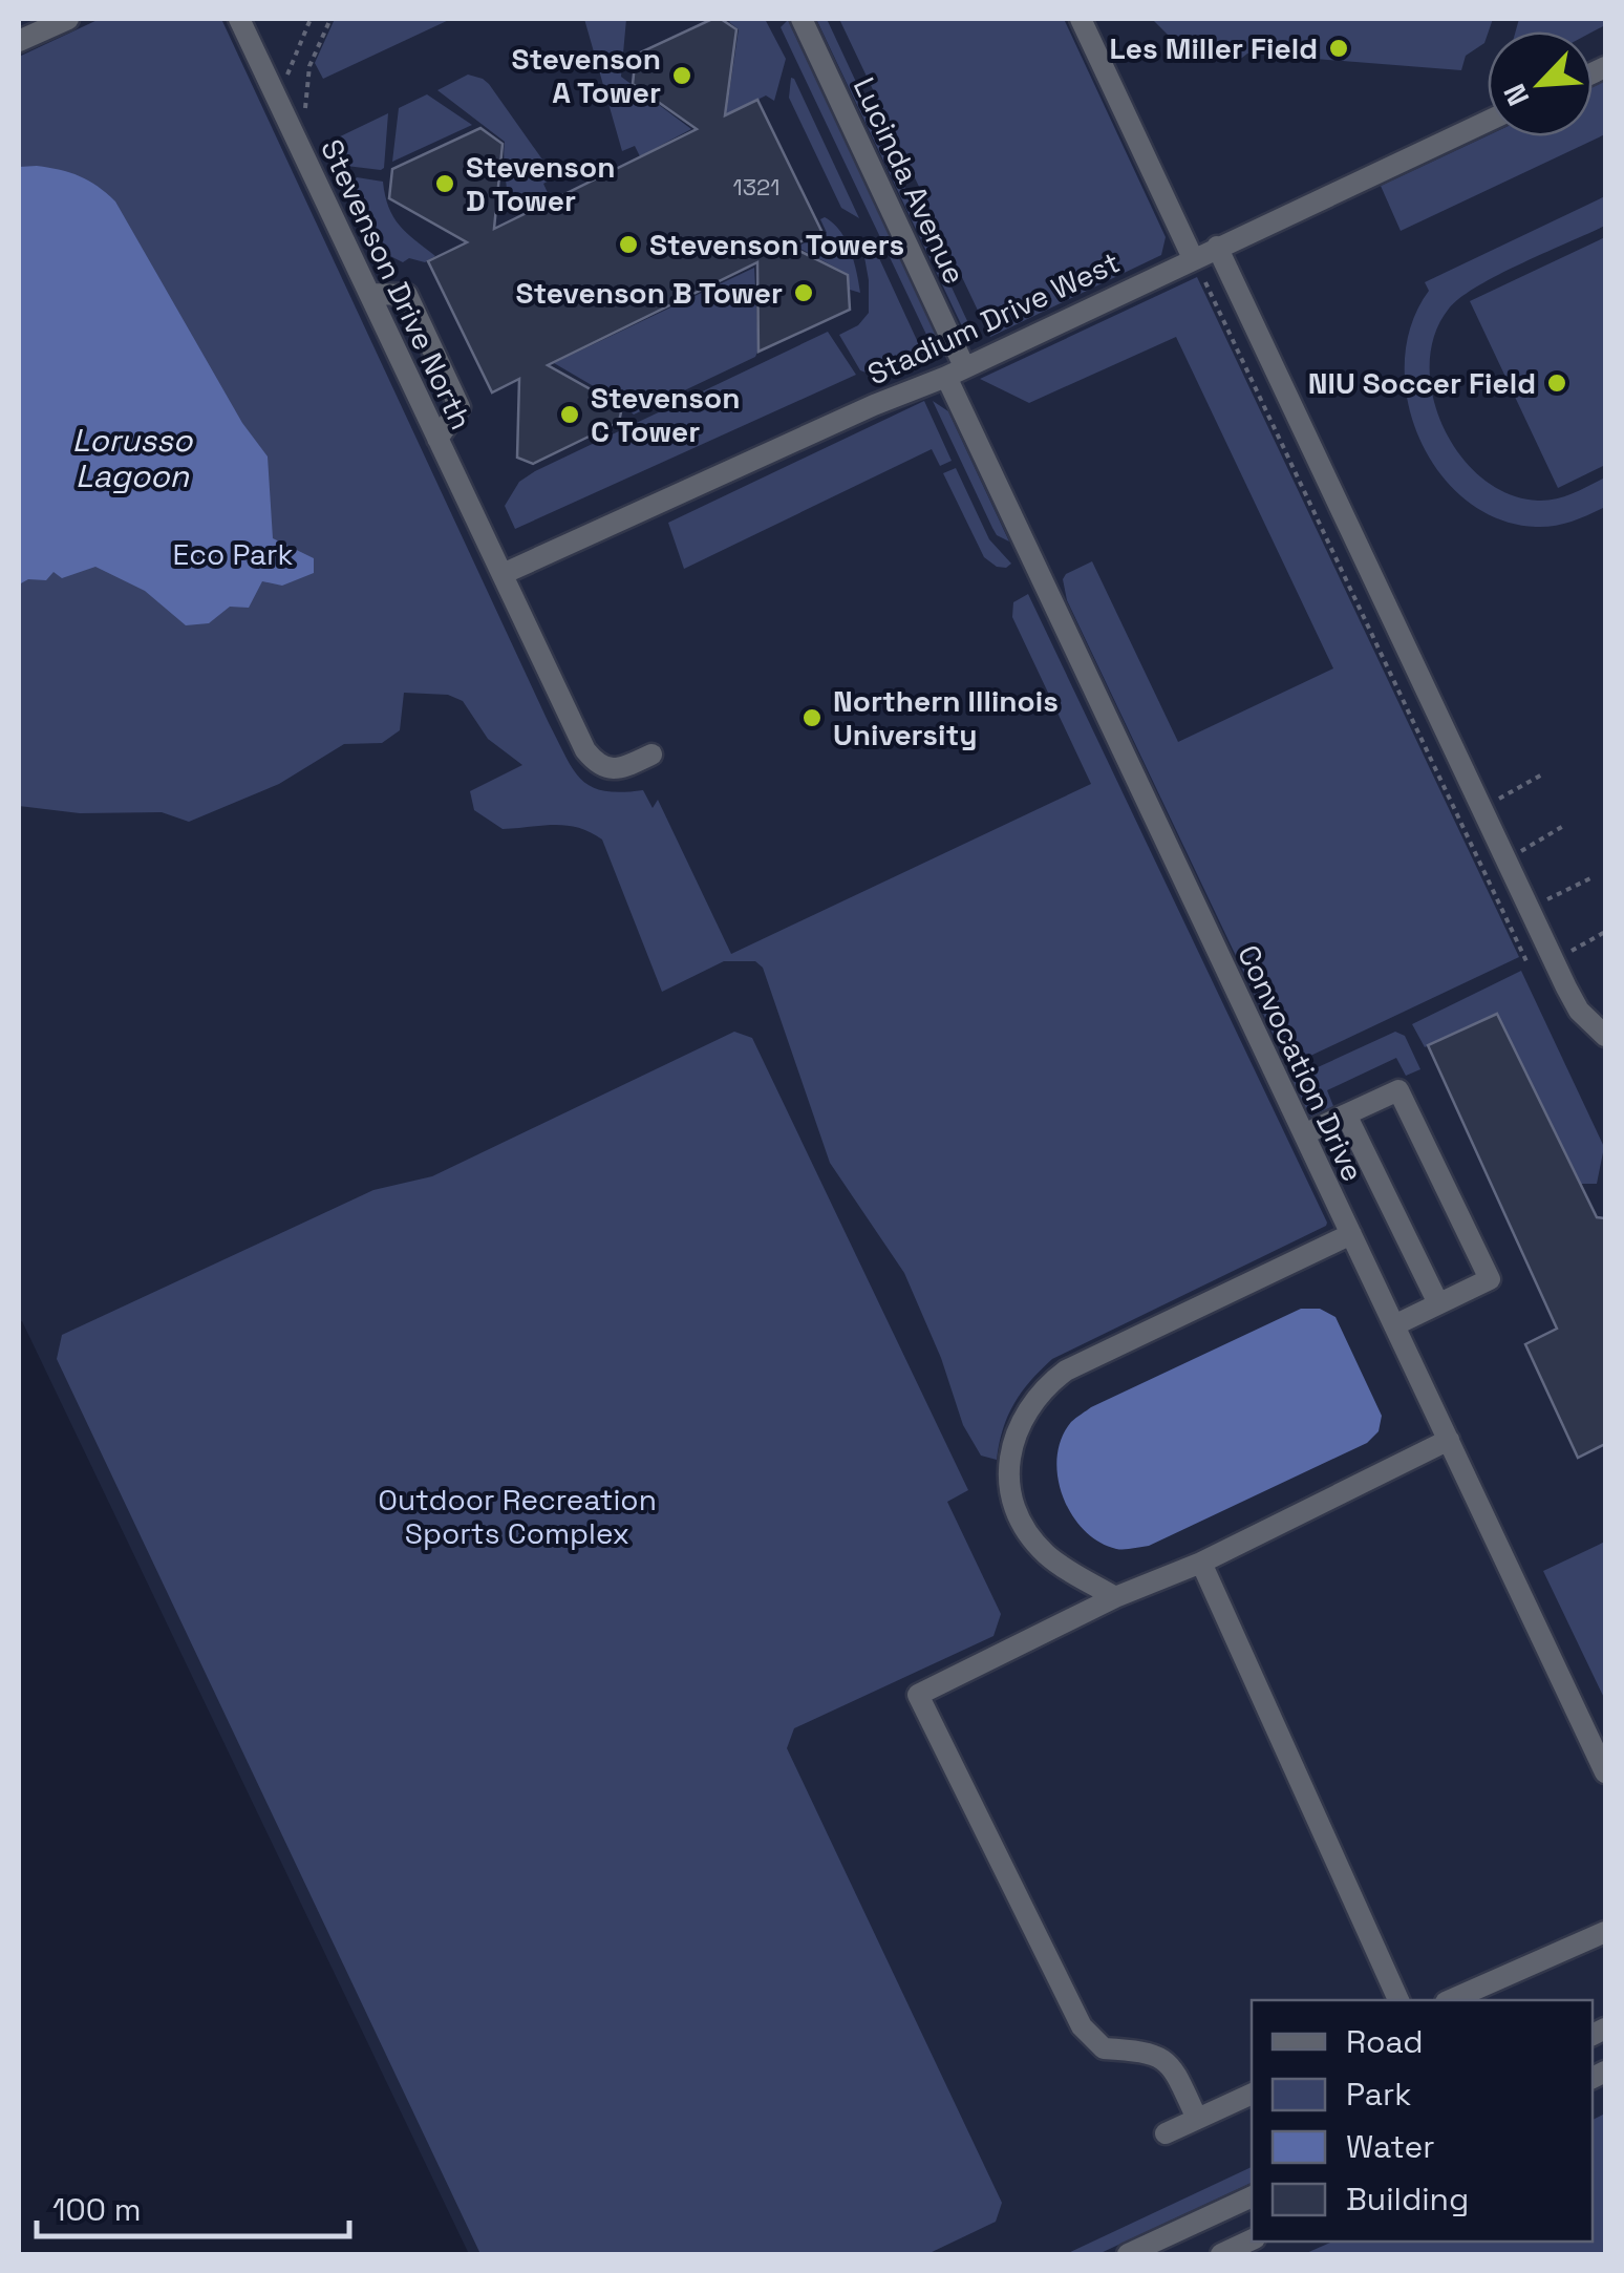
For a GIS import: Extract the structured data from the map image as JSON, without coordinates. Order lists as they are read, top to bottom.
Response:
{
  "streets": {
    "street": [
      "Lucinda Avenue",
      "Stevenson Drive North",
      "Stadium Drive West",
      "Convocation Drive"
    ]
  },
  "crossings": [
    ["Lucinda Avenue", "Stadium Drive West"],
    ["Lucinda Avenue", "Convocation Drive"],
    ["Stevenson Drive North", "Stadium Drive West"],
    ["Stadium Drive West", "Convocation Drive"]
  ],
  "water": ["Lorusso Lagoon"],
  "parks": ["Eco Park", "Outdoor Recreation Sports Complex"],
  "places": [
    "Les Miller Field",
    "Stevenson A Tower",
    "Stevenson D Tower",
    "Stevenson Towers",
    "Stevenson B Tower",
    "NIU Soccer Field",
    "Stevenson C Tower",
    "Northern Illinois University"
  ],
  "house_numbers": ["1321"],
  "legend": [
    "Road",
    "Park",
    "Water",
    "Building"
  ],
  "scale_bar": "100 m",
  "north": "bottom left"
}
